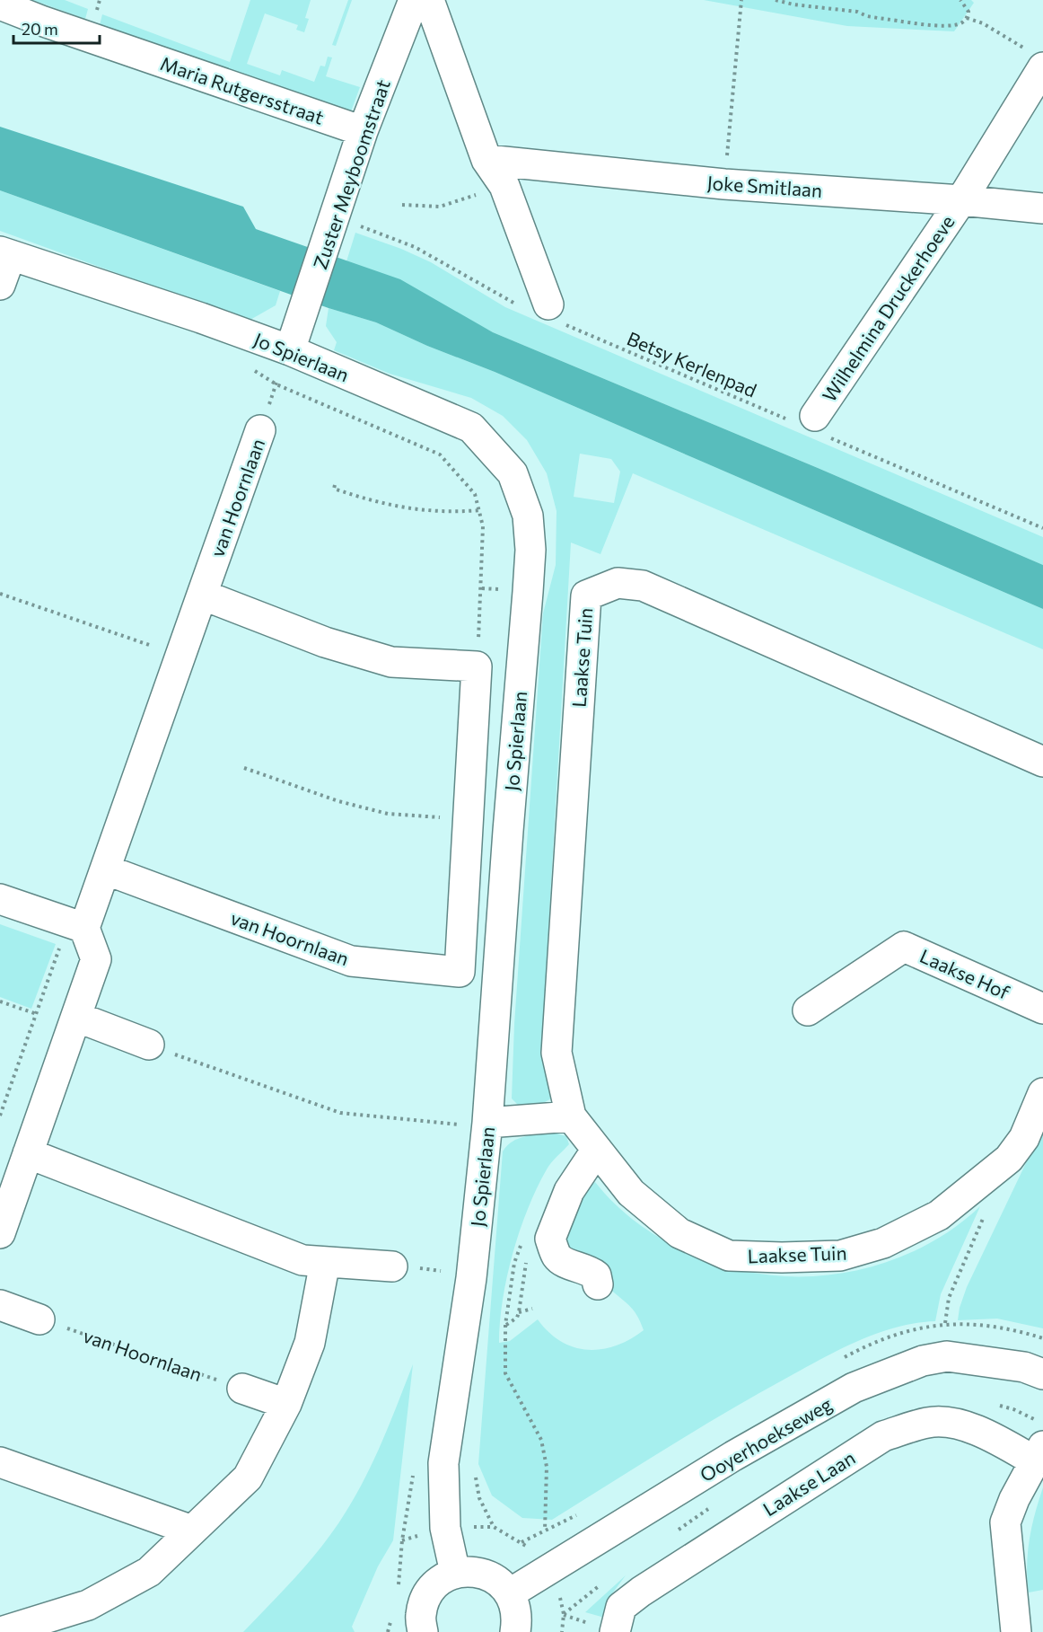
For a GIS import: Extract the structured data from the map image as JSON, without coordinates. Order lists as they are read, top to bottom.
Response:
{
  "streets": {
    "street": [
      "Maria Rutgersstraat",
      "Zuster Meyboomstraat",
      "Joke Smitlaan",
      "Wilhelmina Druckerhoeve",
      "Jo Spierlaan",
      "van Hoornlaan",
      "Laakse Tuin",
      "Laakse Hof",
      "Ooyerhoekseweg",
      "Laakse Laan"
    ],
    "path": ["Betsy Kerlenpad"]
  },
  "crossings": [
    ["Maria Rutgersstraat", "Zuster Meyboomstraat"],
    ["Zuster Meyboomstraat", "Jo Spierlaan"],
    ["Zuster Meyboomstraat", "Betsy Kerlenpad"],
    ["Joke Smitlaan", "Wilhelmina Druckerhoeve"],
    ["Wilhelmina Druckerhoeve", "Betsy Kerlenpad"],
    ["Jo Spierlaan", "van Hoornlaan"]
  ],
  "scale_bar": "20 m"
}
